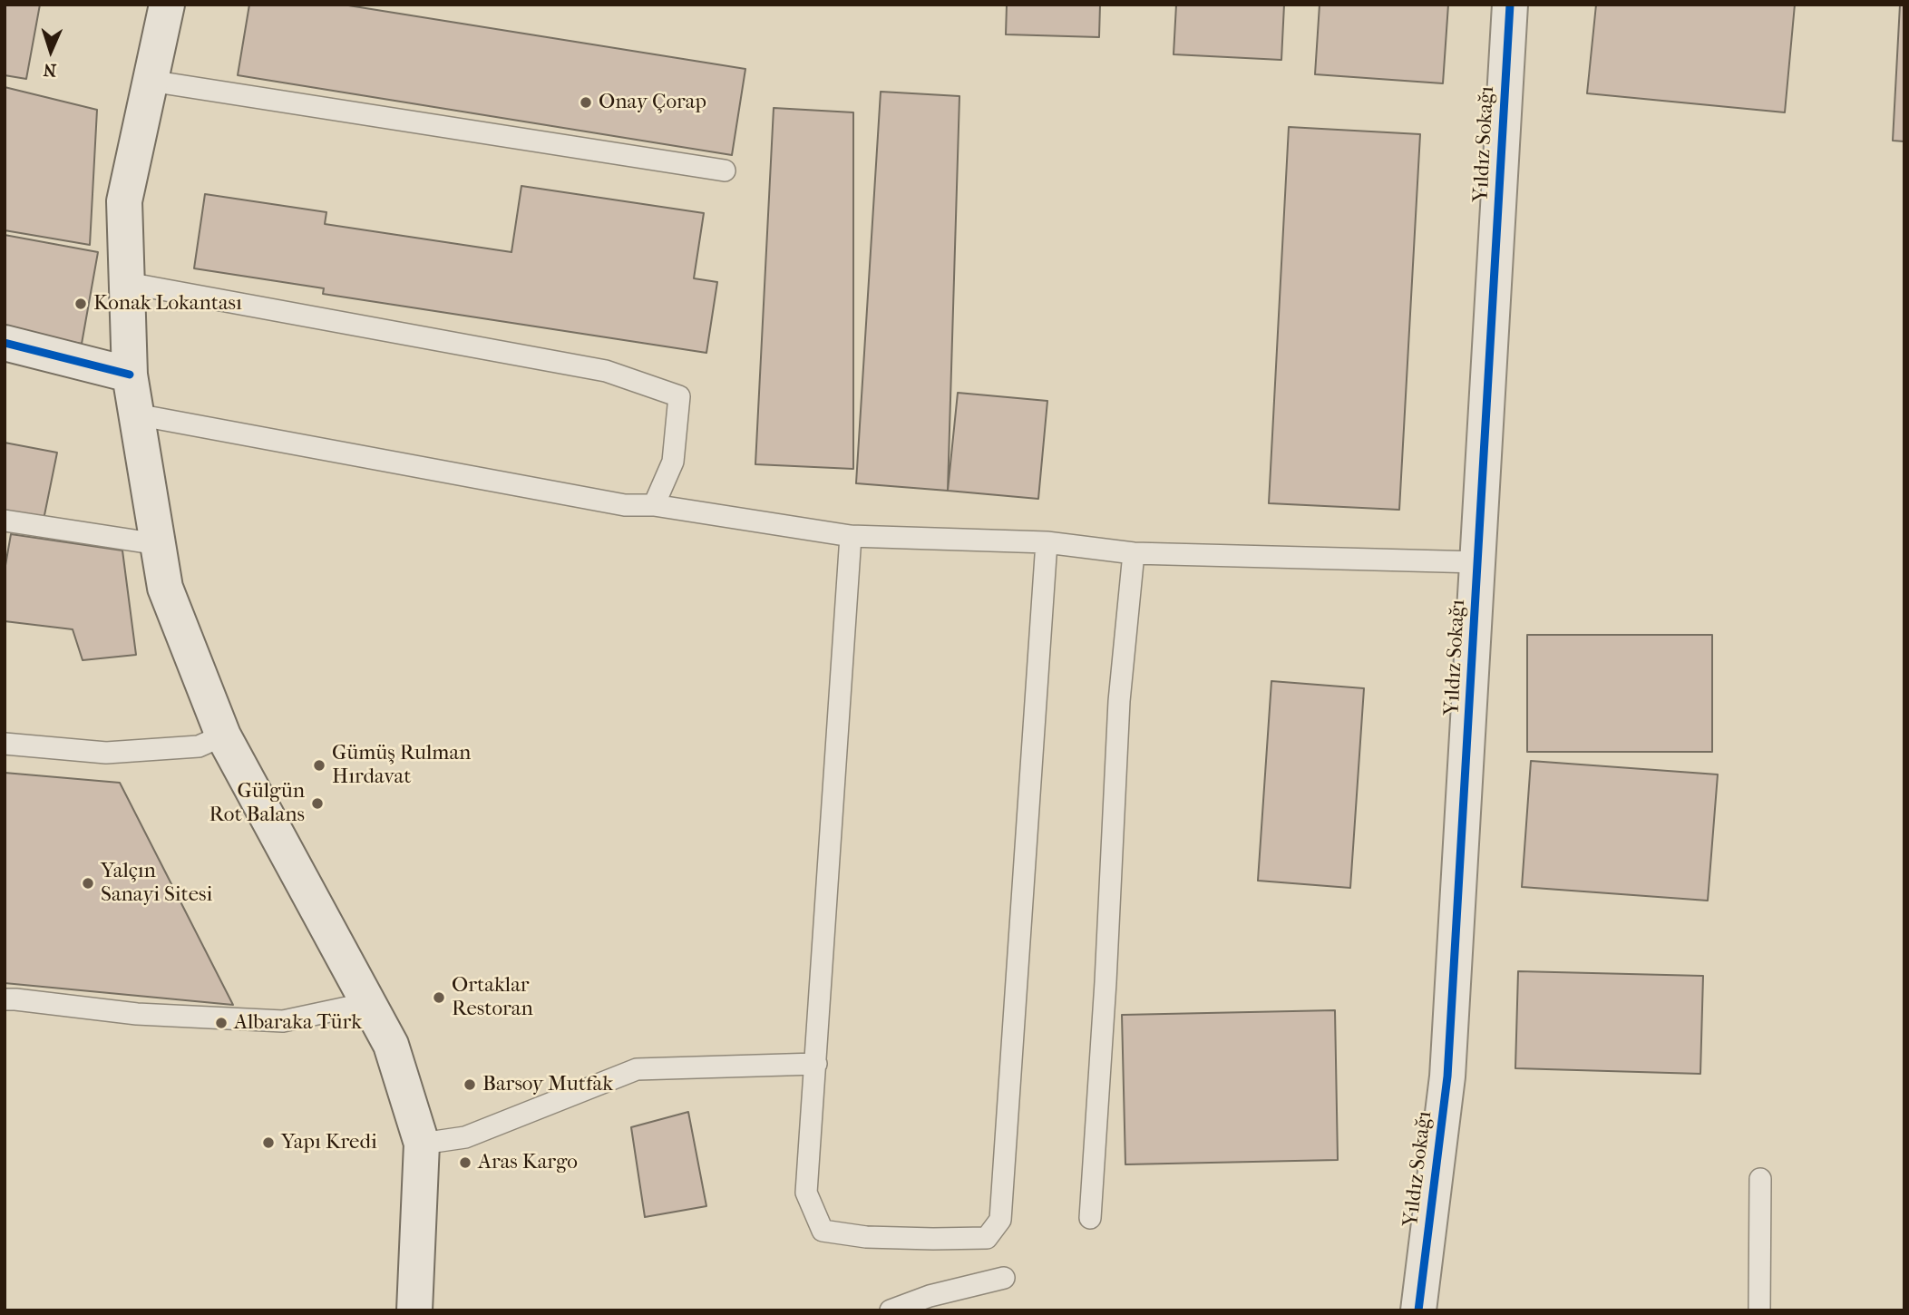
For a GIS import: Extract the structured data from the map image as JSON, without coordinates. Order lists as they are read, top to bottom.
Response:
{
  "streets": {
    "street": ["Yıldız Sokağı"]
  },
  "places": [
    "Onay Çorap",
    "Konak Lokantası",
    "Gümüş Rulman Hırdavat",
    "Gülgün Rot Balans",
    "Yalçın Sanayi Sitesi",
    "Ortaklar Restoran",
    "Albaraka Türk",
    "Barsoy Mutfak",
    "Yapı Kredi",
    "Aras Kargo"
  ],
  "north": "bottom"
}
